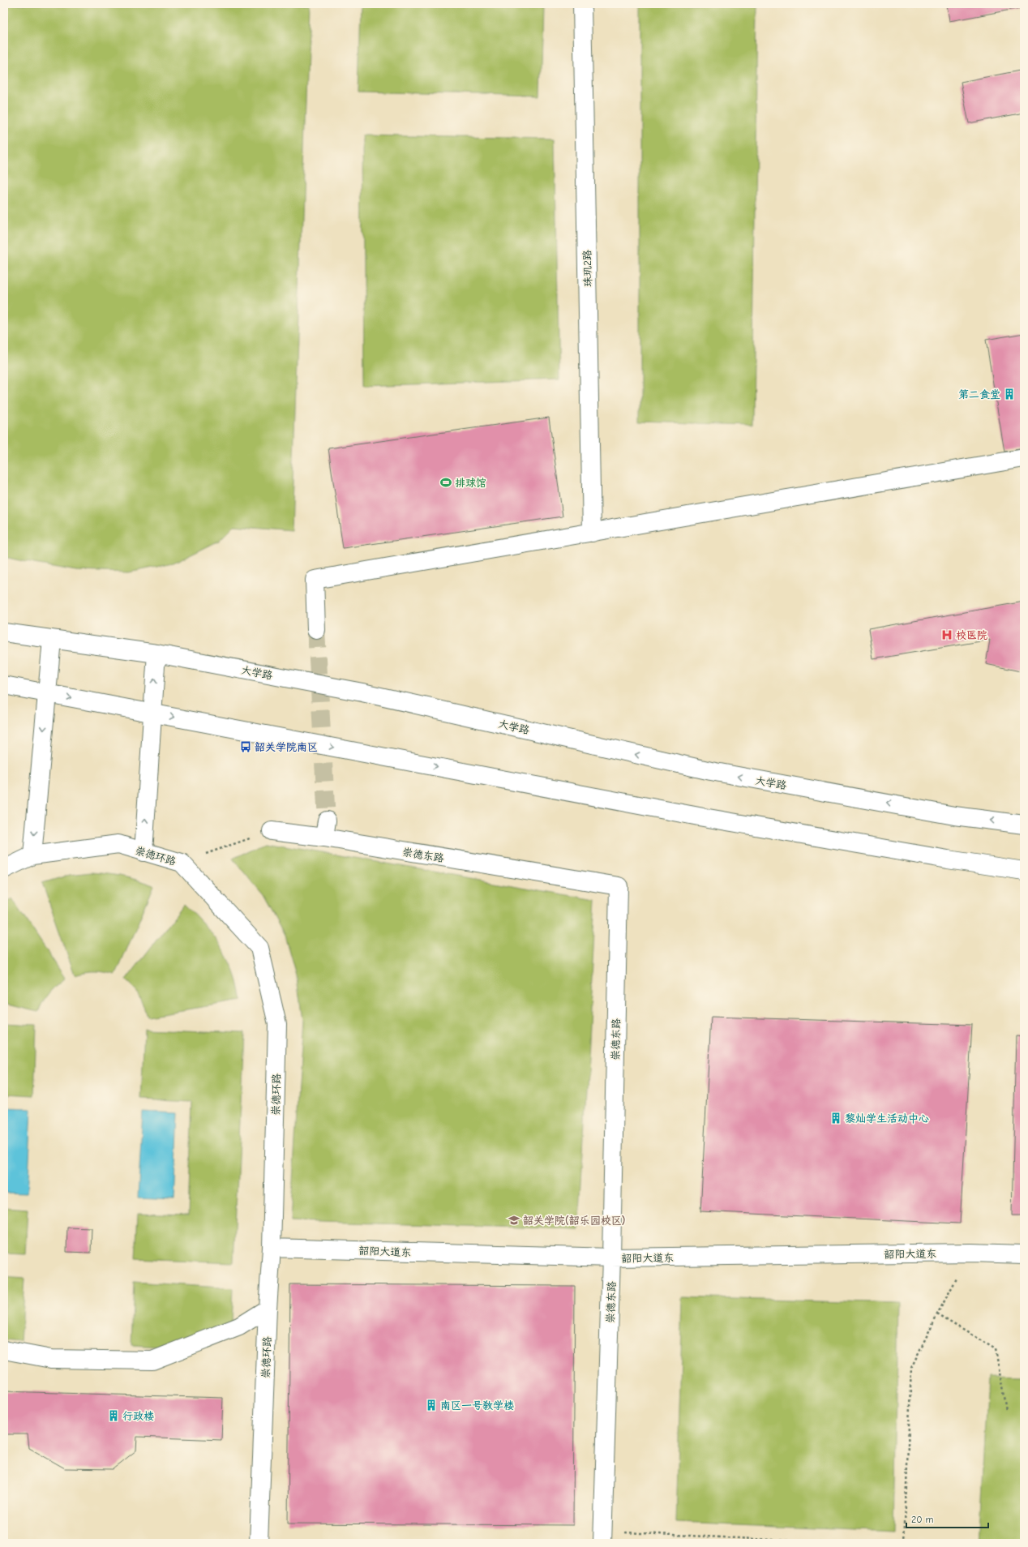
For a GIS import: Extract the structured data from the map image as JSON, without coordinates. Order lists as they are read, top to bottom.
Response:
{
  "streets": {
    "main road": [
      "珠玑2路",
      "大学路",
      "崇德东路",
      "崇德环路",
      "韶阳大道东"
    ]
  },
  "crossings": [
    ["崇德东路", "韶阳大道东"],
    ["崇德环路", "韶阳大道东"]
  ],
  "places": {
    "building": [
      "第二食堂",
      "黎灿学生活动中心",
      "南区一号教学楼",
      "行政楼"
    ],
    "sports": ["排球馆"],
    "hospital": ["校医院"],
    "bus stop": ["韶关学院南区"],
    "school or university": ["韶关学院(韶乐园校区)"]
  },
  "scale_bar": "20 m"
}
